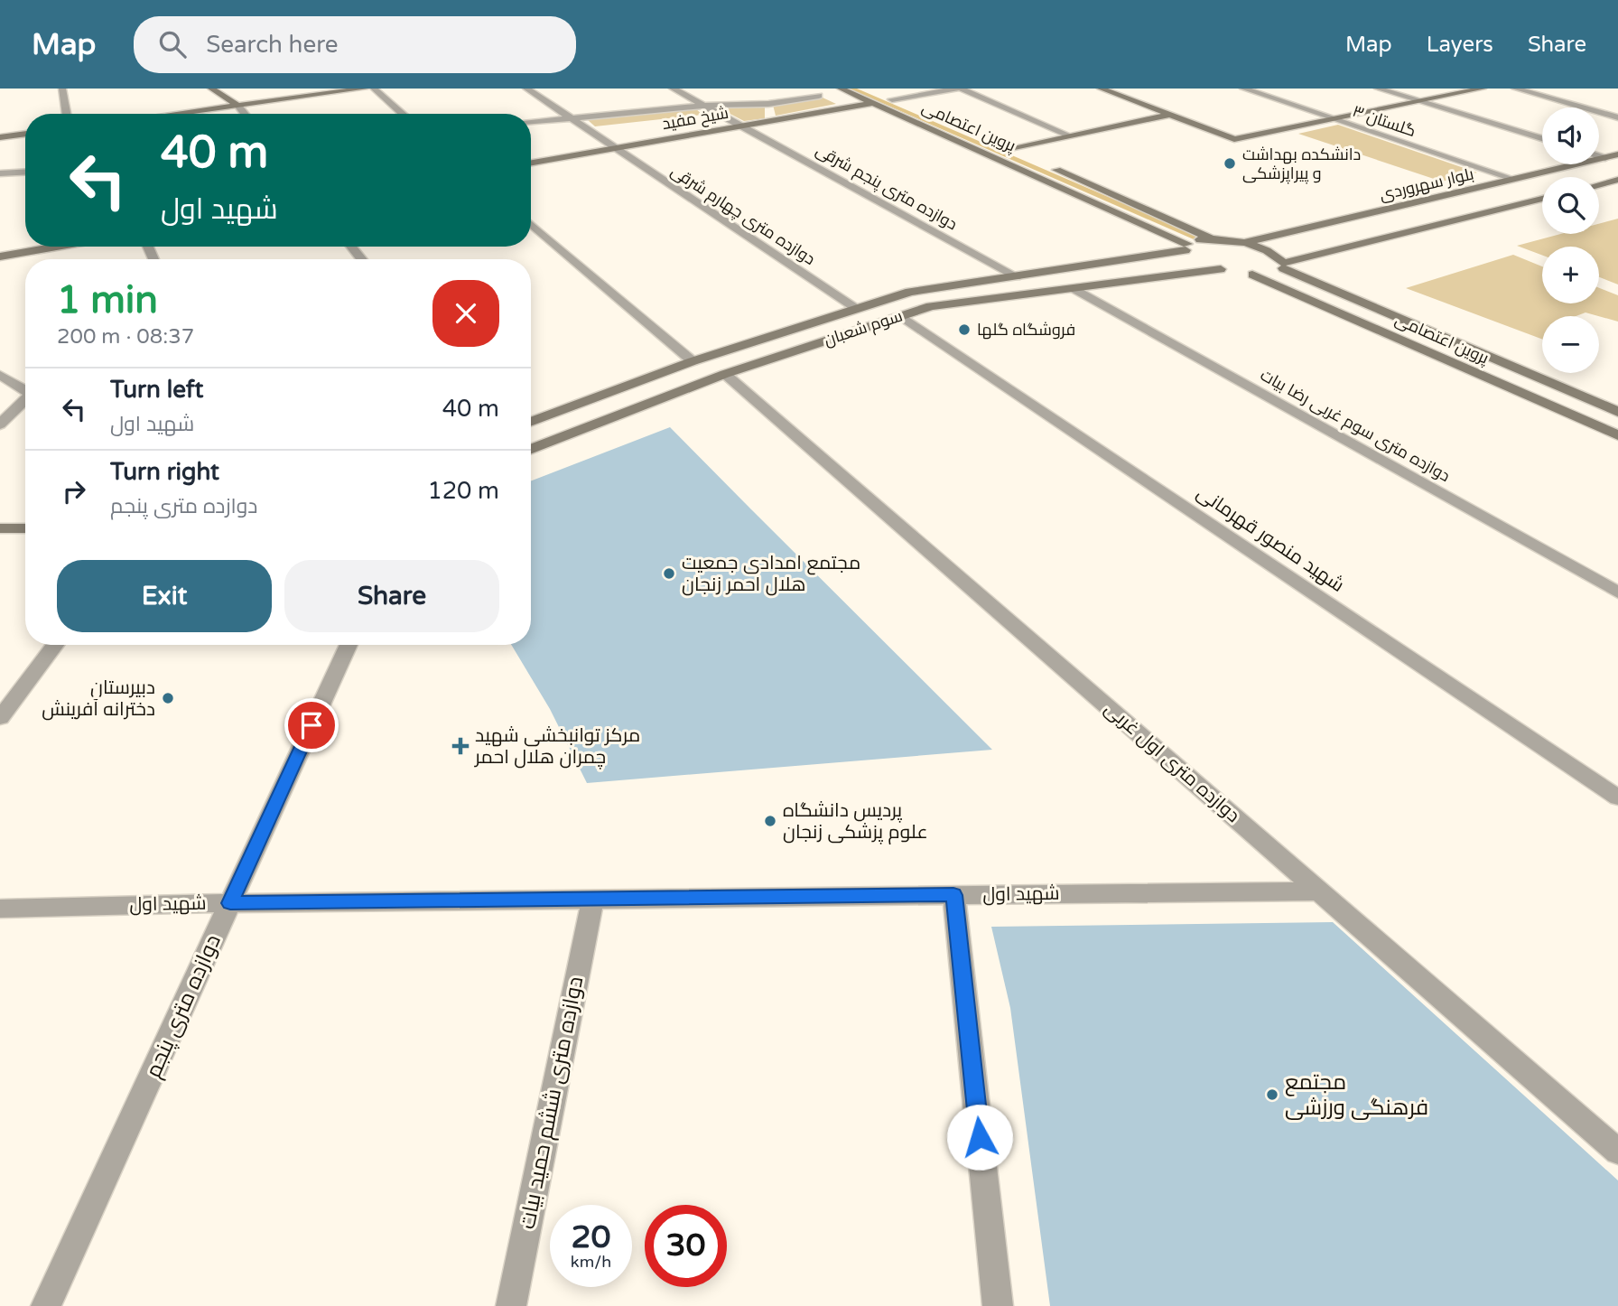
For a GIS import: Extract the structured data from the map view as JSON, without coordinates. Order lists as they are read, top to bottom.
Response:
{
  "streets": {
    "main road": [
      "شیخ مفید",
      "پروین اعتصامی",
      "بلوار سهروردی",
      "سوم شعبان"
    ],
    "street": [
      "گلستان ۳",
      "دوازده متری پنجم شرقی",
      "دوازده متری چهارم شرقی",
      "دوازده متری سوم غربی رضا بیات",
      "شهید منصور قهرمانی",
      "دوازده متری اول غربی",
      "شهید اول",
      "دوازده متری پنجم",
      "دوازده متری ششم حمید بیات"
    ]
  },
  "crossings": [
    ["شیخ مفید", "پروین اعتصامی"],
    ["شیخ مفید", "دوازده متری پنجم شرقی"],
    ["شیخ مفید", "دوازده متری چهارم شرقی"],
    ["گلستان ۳", "بلوار سهروردی"],
    ["پروین اعتصامی", "بلوار سهروردی"],
    ["پروین اعتصامی", "سوم شعبان"],
    ["دوازده متری پنجم شرقی", "سوم شعبان"],
    ["دوازده متری چهارم شرقی", "سوم شعبان"],
    ["سوم شعبان", "دوازده متری سوم غربی رضا بیات"],
    ["سوم شعبان", "شهید منصور قهرمانی"],
    ["سوم شعبان", "دوازده متری اول غربی"],
    ["دوازده متری اول غربی", "شهید اول"],
    ["شهید اول", "دوازده متری پنجم"],
    ["شهید اول", "دوازده متری ششم حمید بیات"]
  ],
  "places": {
    "other": [
      "دانشکده بهداشت و پیراپزشکی",
      "فروشگاه گلها",
      "مجتمع امدادی جمعیت هلال احمر زنجان",
      "دبیرستان دخترانه آفرینش",
      "پردیس دانشگاه علوم پزشکى زنجان",
      "مجتمع فرهنگی ورزشی"
    ],
    "health": ["مرکز توانبخشی شهید چمران هلال احمر"]
  },
  "page": {
    "header": "Map",
    "search": "Search here",
    "nav": ["Map", "Layers", "Share"],
    "map_buttons": ["+", "−"],
    "turn": ["40 m", "شهید اول"],
    "heading": ["1 min", "200 m · 08:37"],
    "list": [
      {
        "name": "Turn left",
        "note": "شهید اول",
        "value": "40 m"
      },
      {
        "name": "Turn right",
        "note": "دوازده متری پنجم",
        "value": "120 m"
      }
    ],
    "buttons": ["Exit", "Share"],
    "speed": "20 km/h",
    "limit": "30"
  }
}
